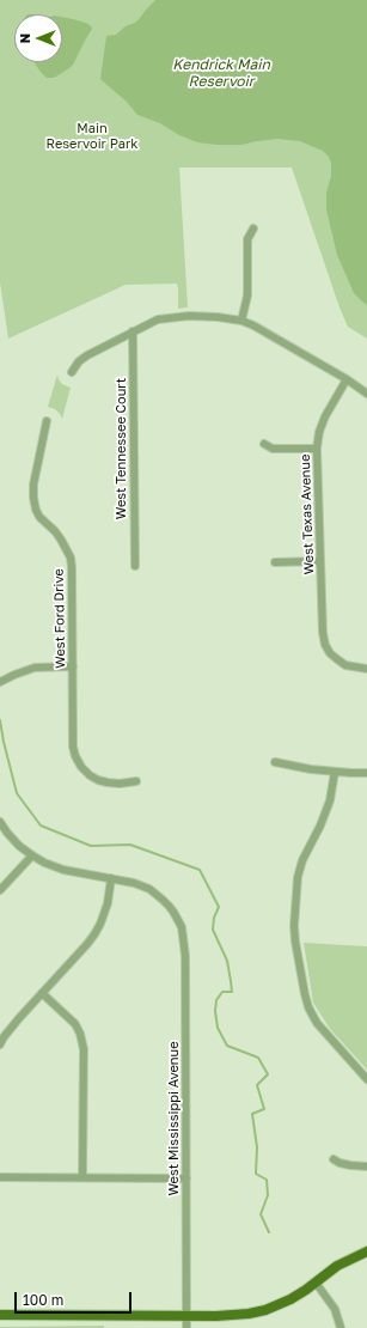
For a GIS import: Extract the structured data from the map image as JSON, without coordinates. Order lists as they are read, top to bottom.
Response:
{
  "streets": {
    "street": [
      "West Tennessee Court",
      "West Texas Avenue",
      "West Ford Drive",
      "West Mississippi Avenue"
    ]
  },
  "water": ["Kendrick Main Reservoir"],
  "parks": ["Main Reservoir Park"],
  "scale_bar": "100 m",
  "north": "left"
}
